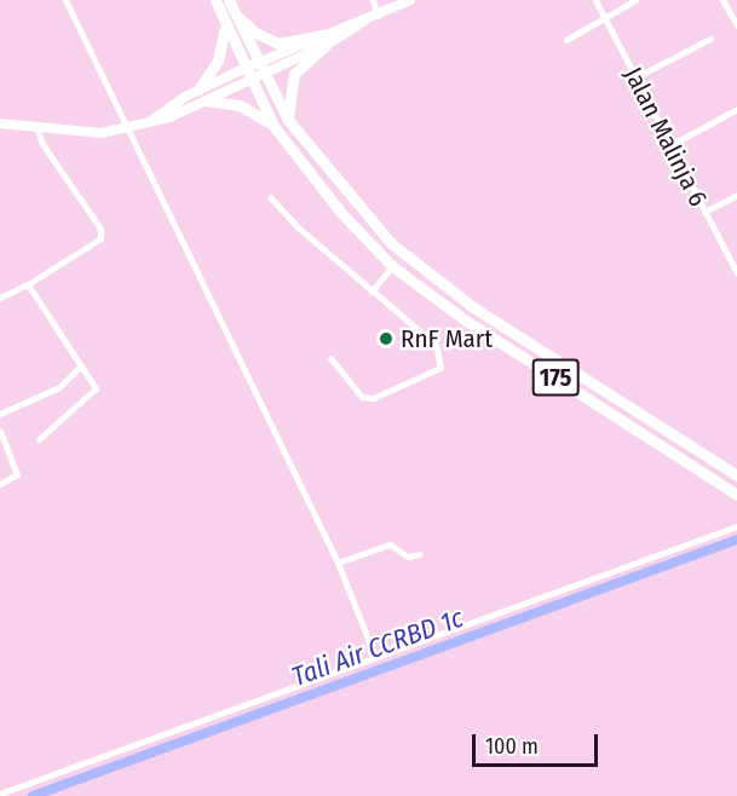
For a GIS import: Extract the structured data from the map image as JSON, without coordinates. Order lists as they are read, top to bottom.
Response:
{
  "streets": {
    "highway": ["175"],
    "street": ["Jalan Malinja 6"]
  },
  "water": ["Tali Air CCRBD 1c"],
  "places": ["RnF Mart"],
  "scale_bar": "100 m"
}
